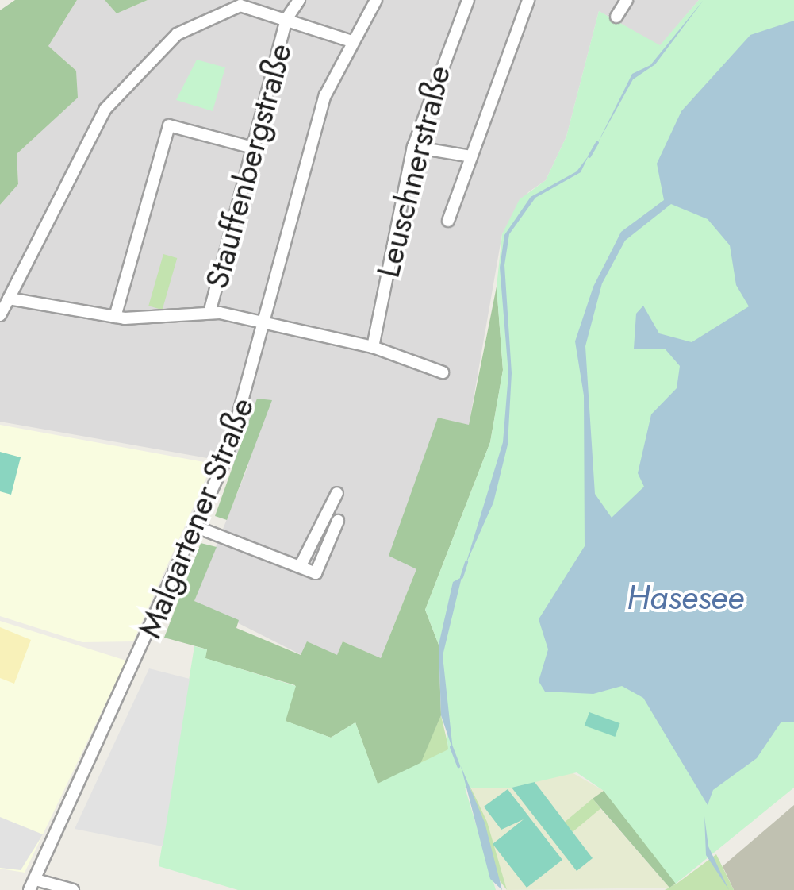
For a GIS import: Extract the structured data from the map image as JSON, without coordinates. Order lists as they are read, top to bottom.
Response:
{
  "streets": {
    "street": ["Stauffenbergstraße", "Leuschnerstraße", "Malgartener Straße"]
  },
  "water": ["Hasesee"]
}
